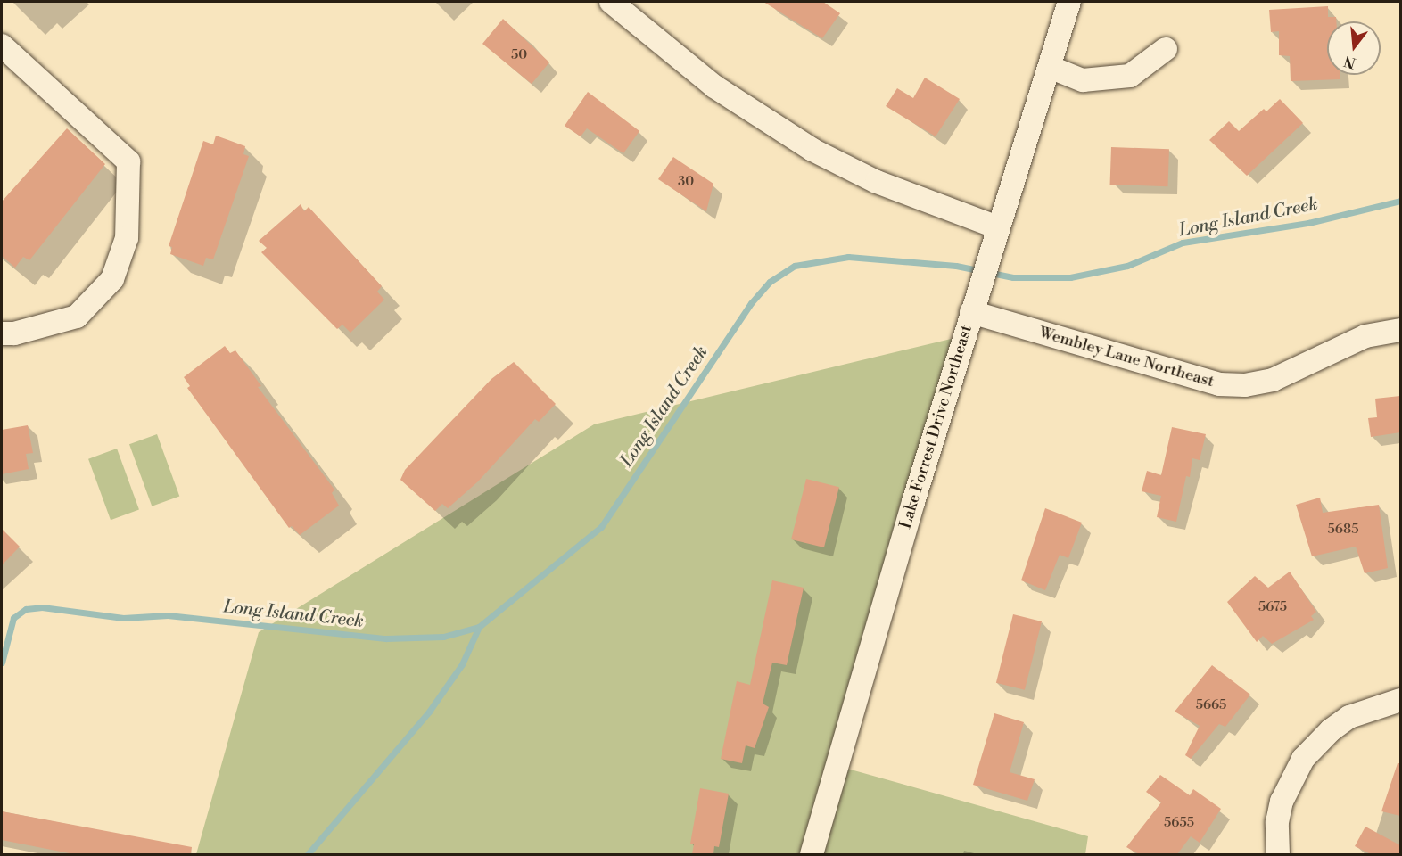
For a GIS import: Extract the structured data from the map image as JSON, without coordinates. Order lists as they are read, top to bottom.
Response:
{
  "streets": {
    "street": ["Wembley Lane Northeast", "Lake Forrest Drive Northeast"]
  },
  "crossings": [
    ["Wembley Lane Northeast", "Lake Forrest Drive Northeast"]
  ],
  "water": ["Long Island Creek"],
  "house_numbers": [
    "50",
    "30",
    "5685",
    "5675",
    "5665",
    "5655"
  ],
  "north": "bottom"
}
